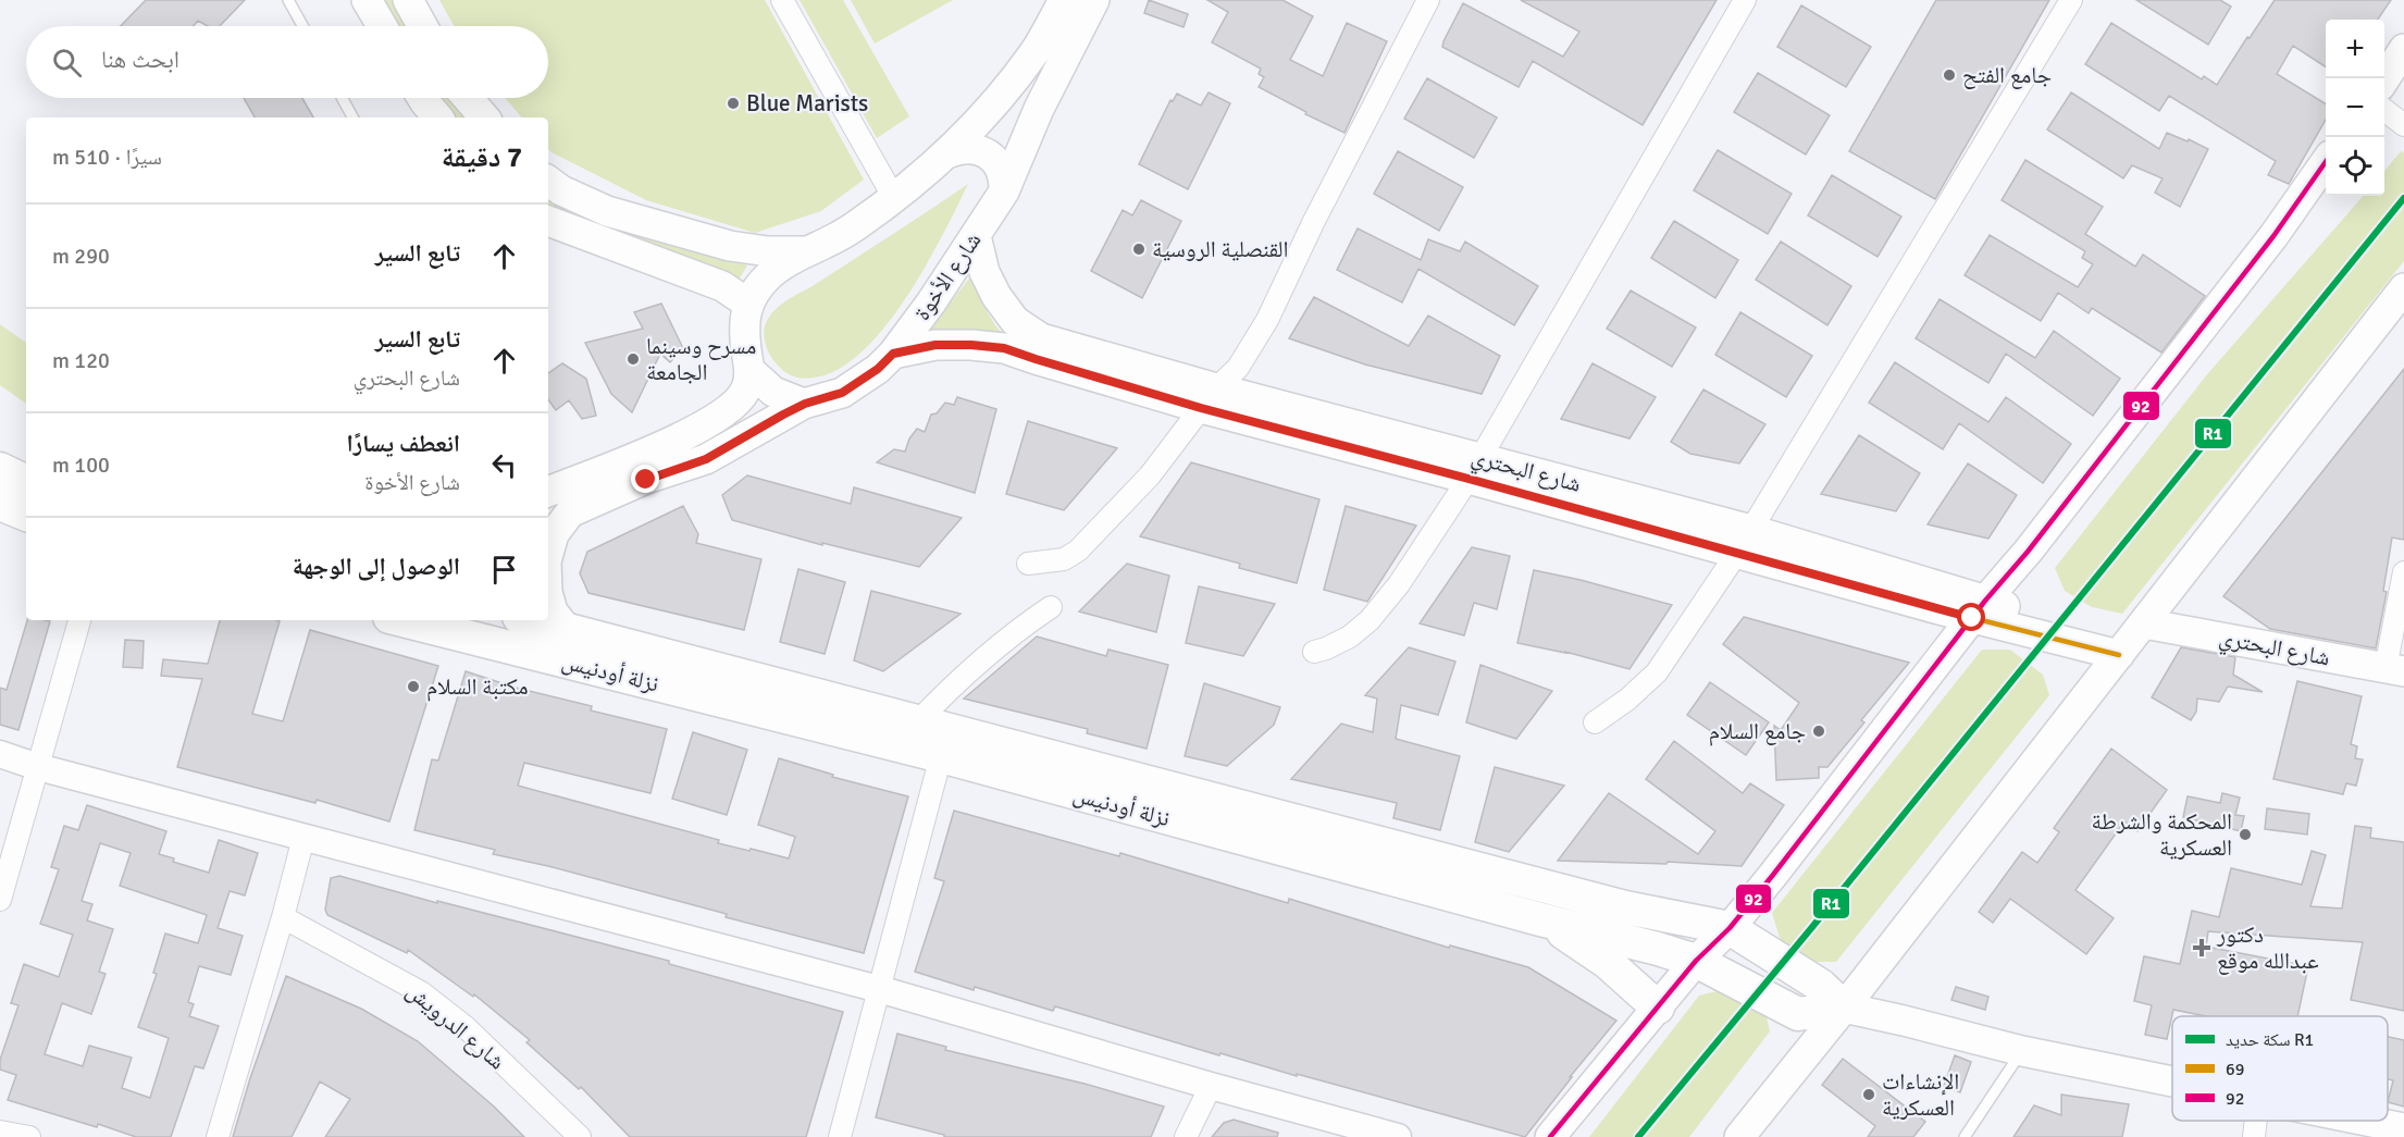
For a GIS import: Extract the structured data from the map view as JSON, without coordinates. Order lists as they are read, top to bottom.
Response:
{
  "streets": {
    "main road": ["شارع الأخوة", "شارع البحتري", "نزلة أودنيس"],
    "street": ["شارع الدرويش"]
  },
  "places": {
    "other": [
      "جامع الفتح",
      "Blue Marists",
      "القنصلية الروسية",
      "مسرح وسينما الجامعة",
      "مكتبة السلام",
      "جامع السلام",
      "المحكمة والشرطة العسكرية",
      "الإنشاءات العسكرية"
    ],
    "health": ["دكتور عبدالله موقع"]
  },
  "lines": ["transit line 92", "rail line R1", "transit line 69"],
  "legend": ["سكة حديد R1", "69", "92"],
  "page": {
    "map_buttons": ["+", "−"],
    "search": "ابحث هنا",
    "heading": ["7 دقيقة", "سيرًا · 510 m"],
    "list": [
      ["تابع السير", "290 m"],
      ["تابع السير", "شارع البحتري", "120 m"],
      ["انعطف يسارًا", "شارع الأخوة", "100 m"],
      "الوصول إلى الوجهة"
    ]
  }
}
